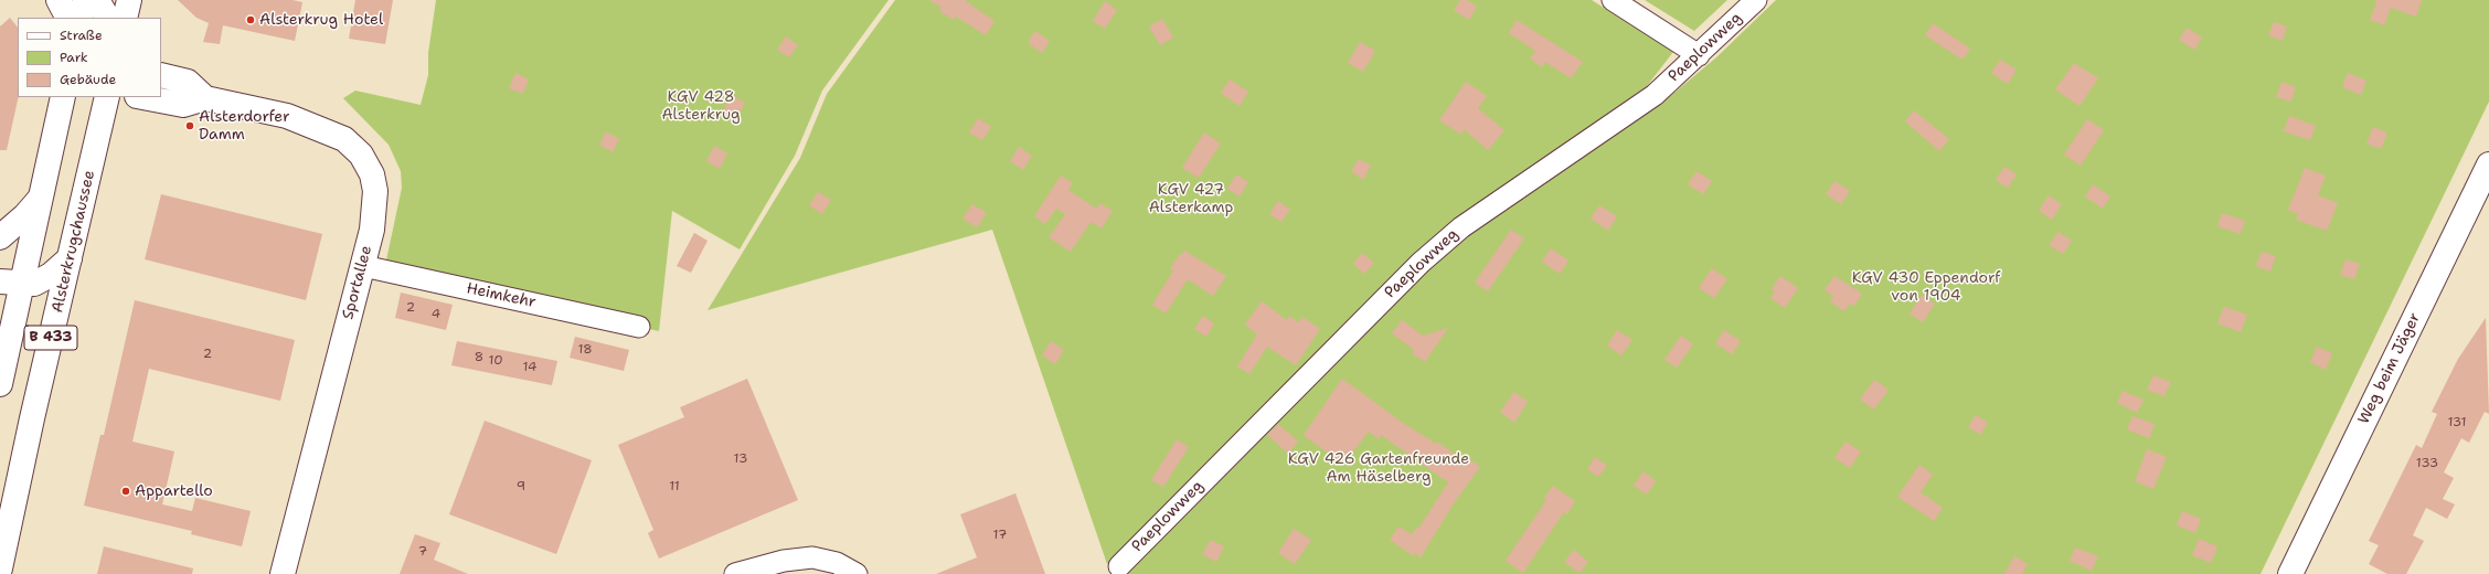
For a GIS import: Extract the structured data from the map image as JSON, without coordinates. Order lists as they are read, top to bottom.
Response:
{
  "streets": {
    "street": [
      "Paeplowweg",
      "Alsterkrugchaussee",
      "Sportallee",
      "Heimkehr",
      "B 433",
      "Weg beim Jäger"
    ]
  },
  "crossings": [
    ["Sportallee", "Heimkehr"]
  ],
  "parks": [
    "KGV 428 Alsterkrug",
    "KGV 427 Alsterkamp",
    "KGV 430 Eppendorf von 1904",
    "KGV 426 Gartenfreunde Am Häselberg"
  ],
  "places": ["Alsterkrug Hotel", "Alsterdorfer Damm", "Appartello"],
  "house_numbers": [
    "2",
    "4",
    "18",
    "2",
    "8",
    "10",
    "14",
    "131",
    "13",
    "133",
    "9",
    "11",
    "17",
    "7"
  ],
  "legend": ["Straße", "Park", "Gebäude"]
}
